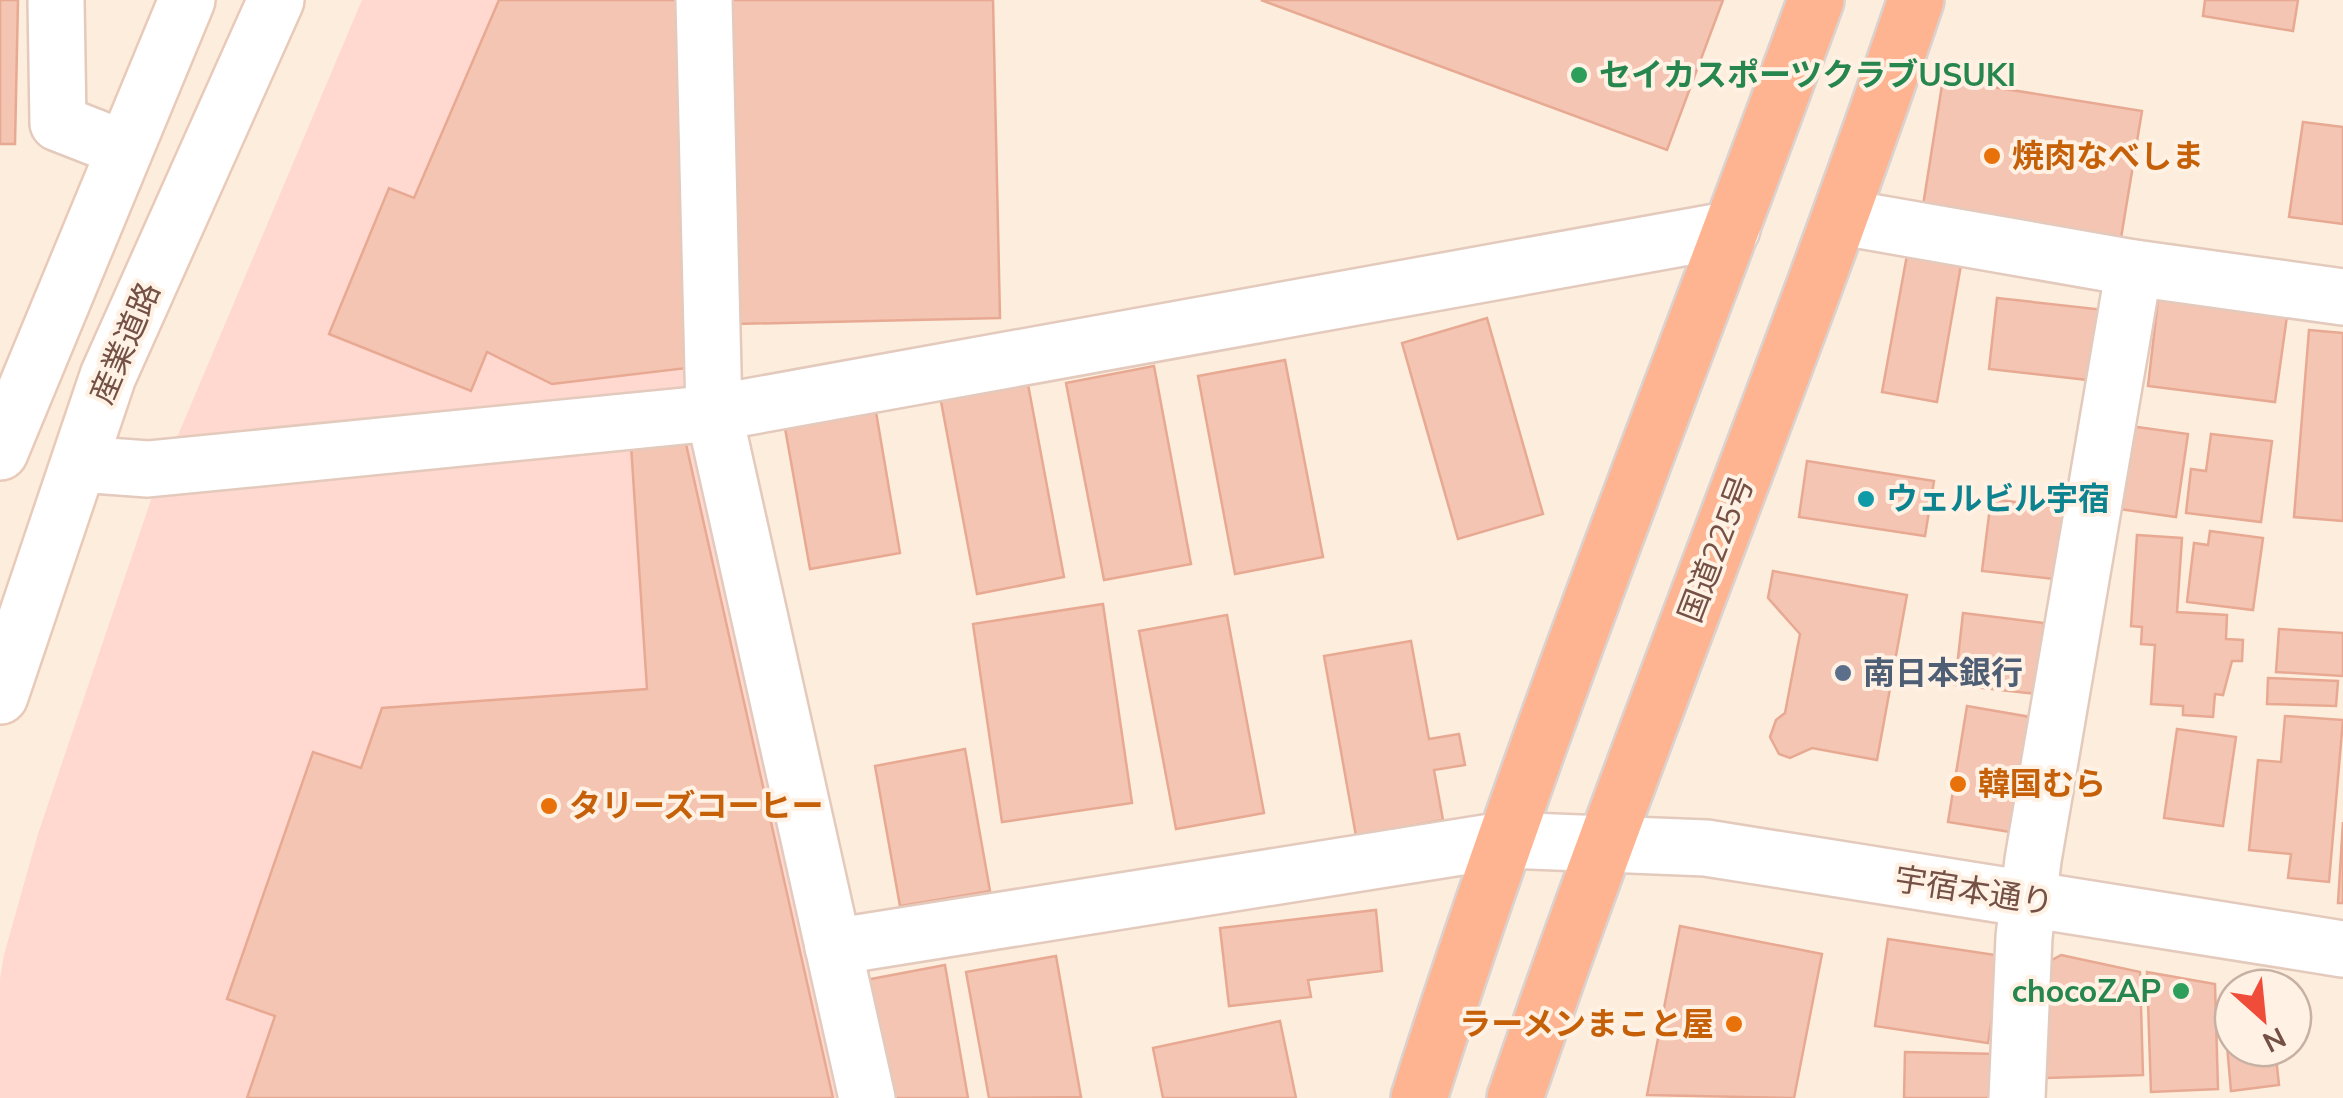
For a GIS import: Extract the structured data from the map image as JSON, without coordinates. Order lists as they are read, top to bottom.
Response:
{
  "streets": {
    "highway": ["国道225号"],
    "street": ["産業道路", "宇宿本通り"]
  },
  "crossings": [
    ["国道225号", "宇宿本通り"]
  ],
  "places": [
    "セイカスポーツクラブUSUKI",
    "焼肉なべしま",
    "ウェルビル宇宿",
    "南日本銀行",
    "韓国むら",
    "タリーズコーヒー",
    "chocoZAP",
    "ラーメンまこと屋"
  ],
  "north": "bottom right"
}
